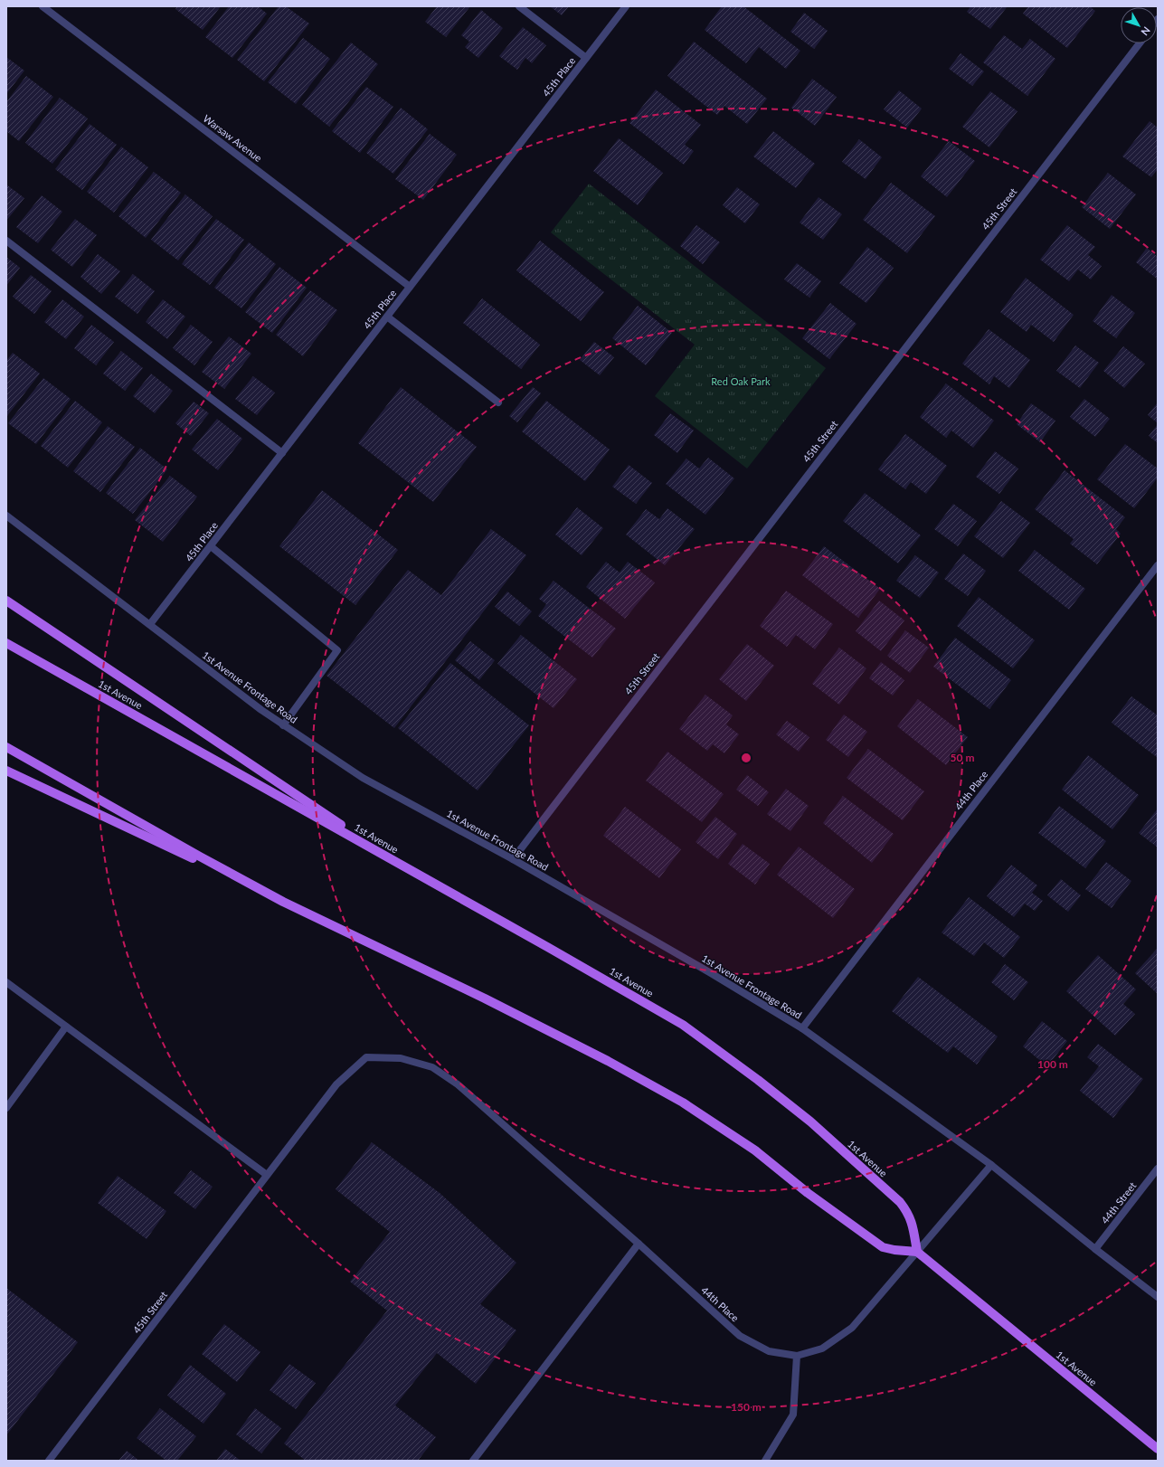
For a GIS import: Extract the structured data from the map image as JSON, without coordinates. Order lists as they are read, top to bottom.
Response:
{
  "streets": {
    "main road": ["1st Avenue"],
    "street": [
      "45th Place",
      "Warsaw Avenue",
      "45th Street",
      "1st Avenue Frontage Road",
      "44th Place",
      "44th Street"
    ]
  },
  "crossings": [
    ["45th Place", "Warsaw Avenue"],
    ["45th Place", "1st Avenue Frontage Road"],
    ["45th Street", "1st Avenue Frontage Road"],
    ["45th Street", "44th Place"],
    ["1st Avenue Frontage Road", "44th Place"],
    ["1st Avenue", "44th Place"]
  ],
  "parks": ["Red Oak Park"],
  "north": "bottom right",
  "rings": ["50 m", "100 m", "150 m"]
}
